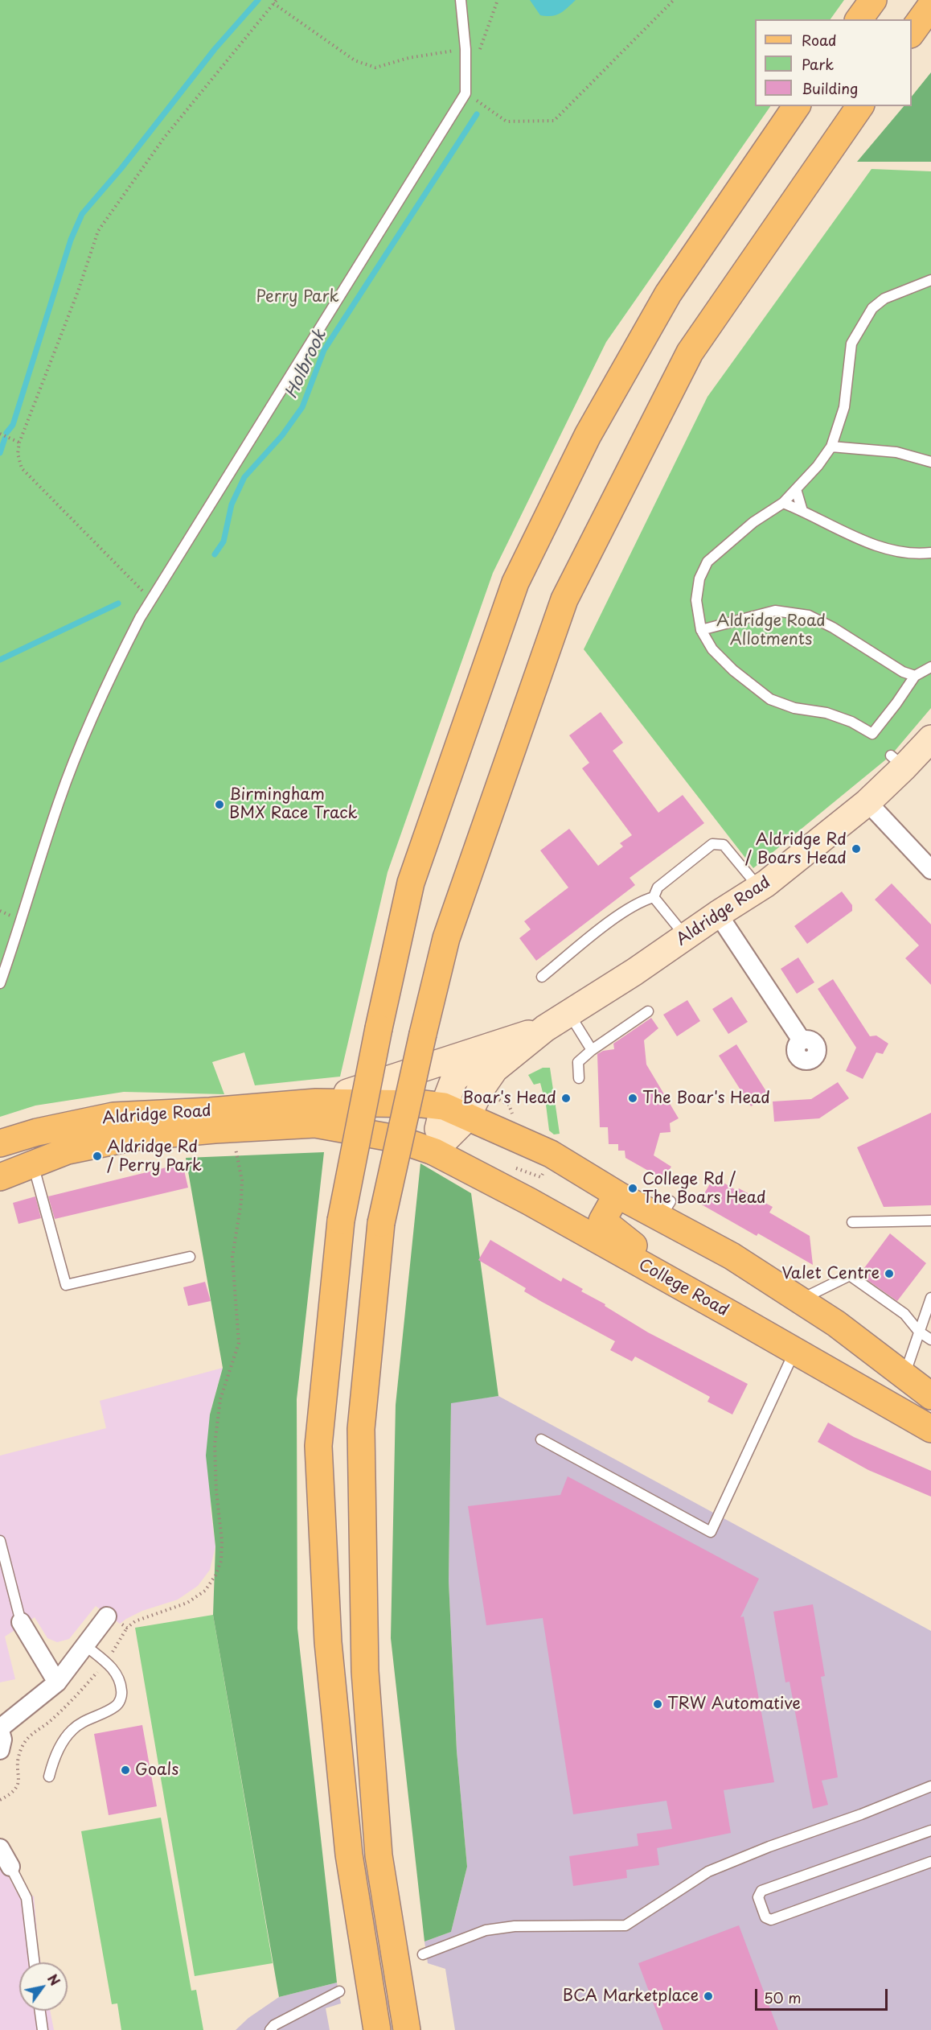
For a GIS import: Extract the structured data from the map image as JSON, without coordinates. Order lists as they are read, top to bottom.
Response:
{
  "streets": {
    "main road": ["Aldridge Road", "College Road"]
  },
  "crossings": [
    ["Aldridge Road", "College Road"]
  ],
  "water": ["Holbrook"],
  "parks": ["Perry Park", "Aldridge Road Allotments"],
  "places": [
    "Birmingham BMX Race Track",
    "Aldridge Rd / Boars Head",
    "Boar's Head",
    "The Boar's Head",
    "Aldridge Rd / Perry Park",
    "College Rd / The Boars Head",
    "Valet Centre",
    "TRW Automative",
    "Goals",
    "BCA Marketplace"
  ],
  "legend": ["Road", "Park", "Building"],
  "scale_bar": "50 m",
  "north": "top right"
}
